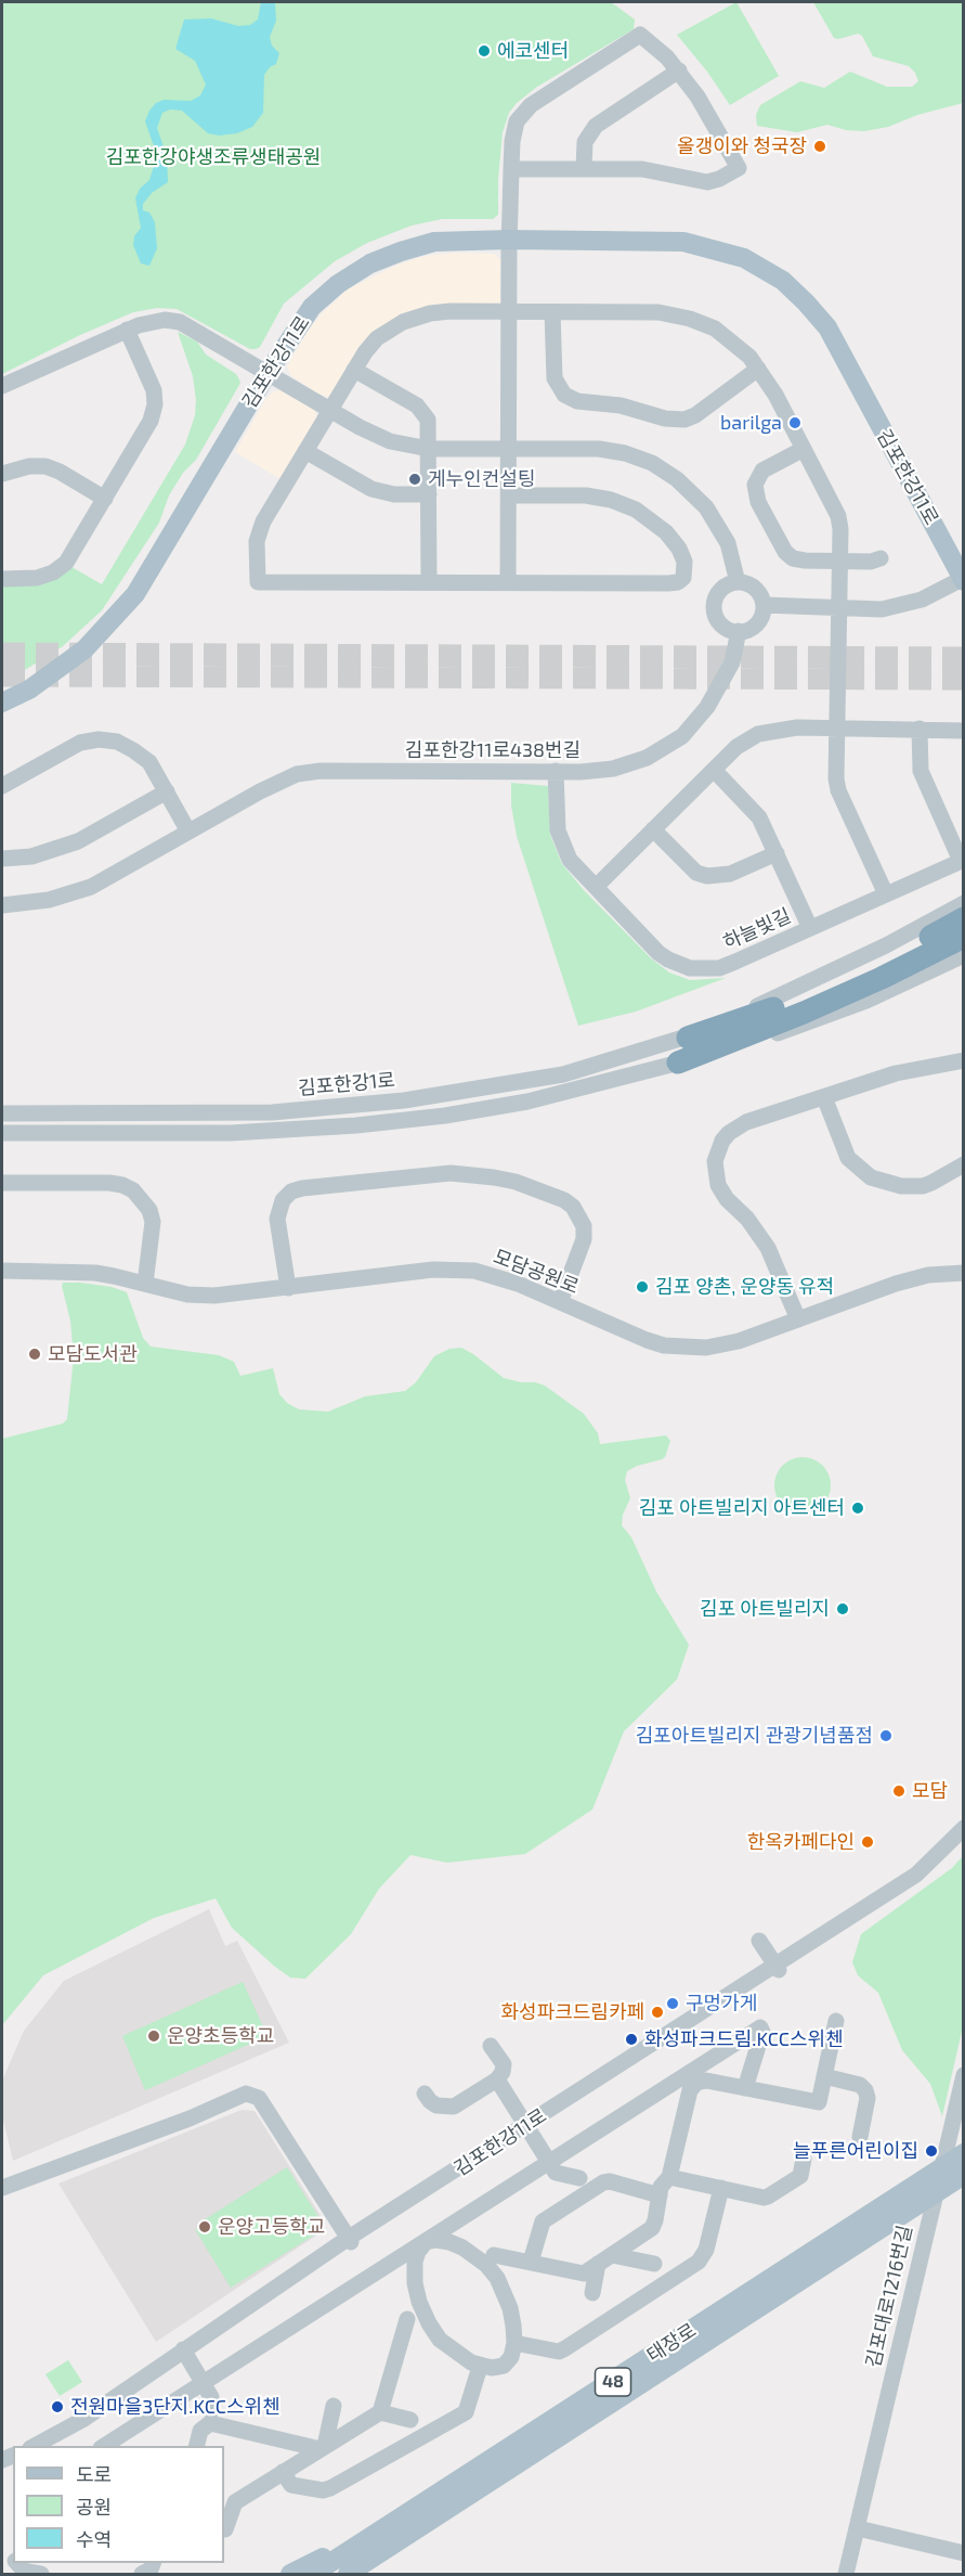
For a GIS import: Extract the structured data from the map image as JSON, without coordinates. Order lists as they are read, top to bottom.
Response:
{
  "streets": {
    "main road": ["김포한강11로", "태장로", "48"],
    "street": [
      "김포한강11로438번길",
      "하늘빛길",
      "김포한강1로",
      "모담공원로",
      "김포대로1216번길"
    ]
  },
  "crossings": [
    ["김포한강11로438번길", "하늘빛길"]
  ],
  "parks": ["김포한강야생조류생태공원"],
  "places": [
    "에코센터",
    "올갱이와 청국장",
    "barilga",
    "게누인컨설팅",
    "김포 양촌, 운양동 유적",
    "모담도서관",
    "김포 아트빌리지 아트센터",
    "김포 아트빌리지",
    "김포아트빌리지 관광기념품점",
    "모담",
    "한옥카페다인",
    "구멍가게",
    "화성파크드림카페",
    "운양초등학교",
    "화성파크드림.KCC스위첸",
    "늘푸른어린이집",
    "운양고등학교",
    "전원마을3단지.KCC스위첸"
  ],
  "legend": ["도로", "공원", "수역"]
}
